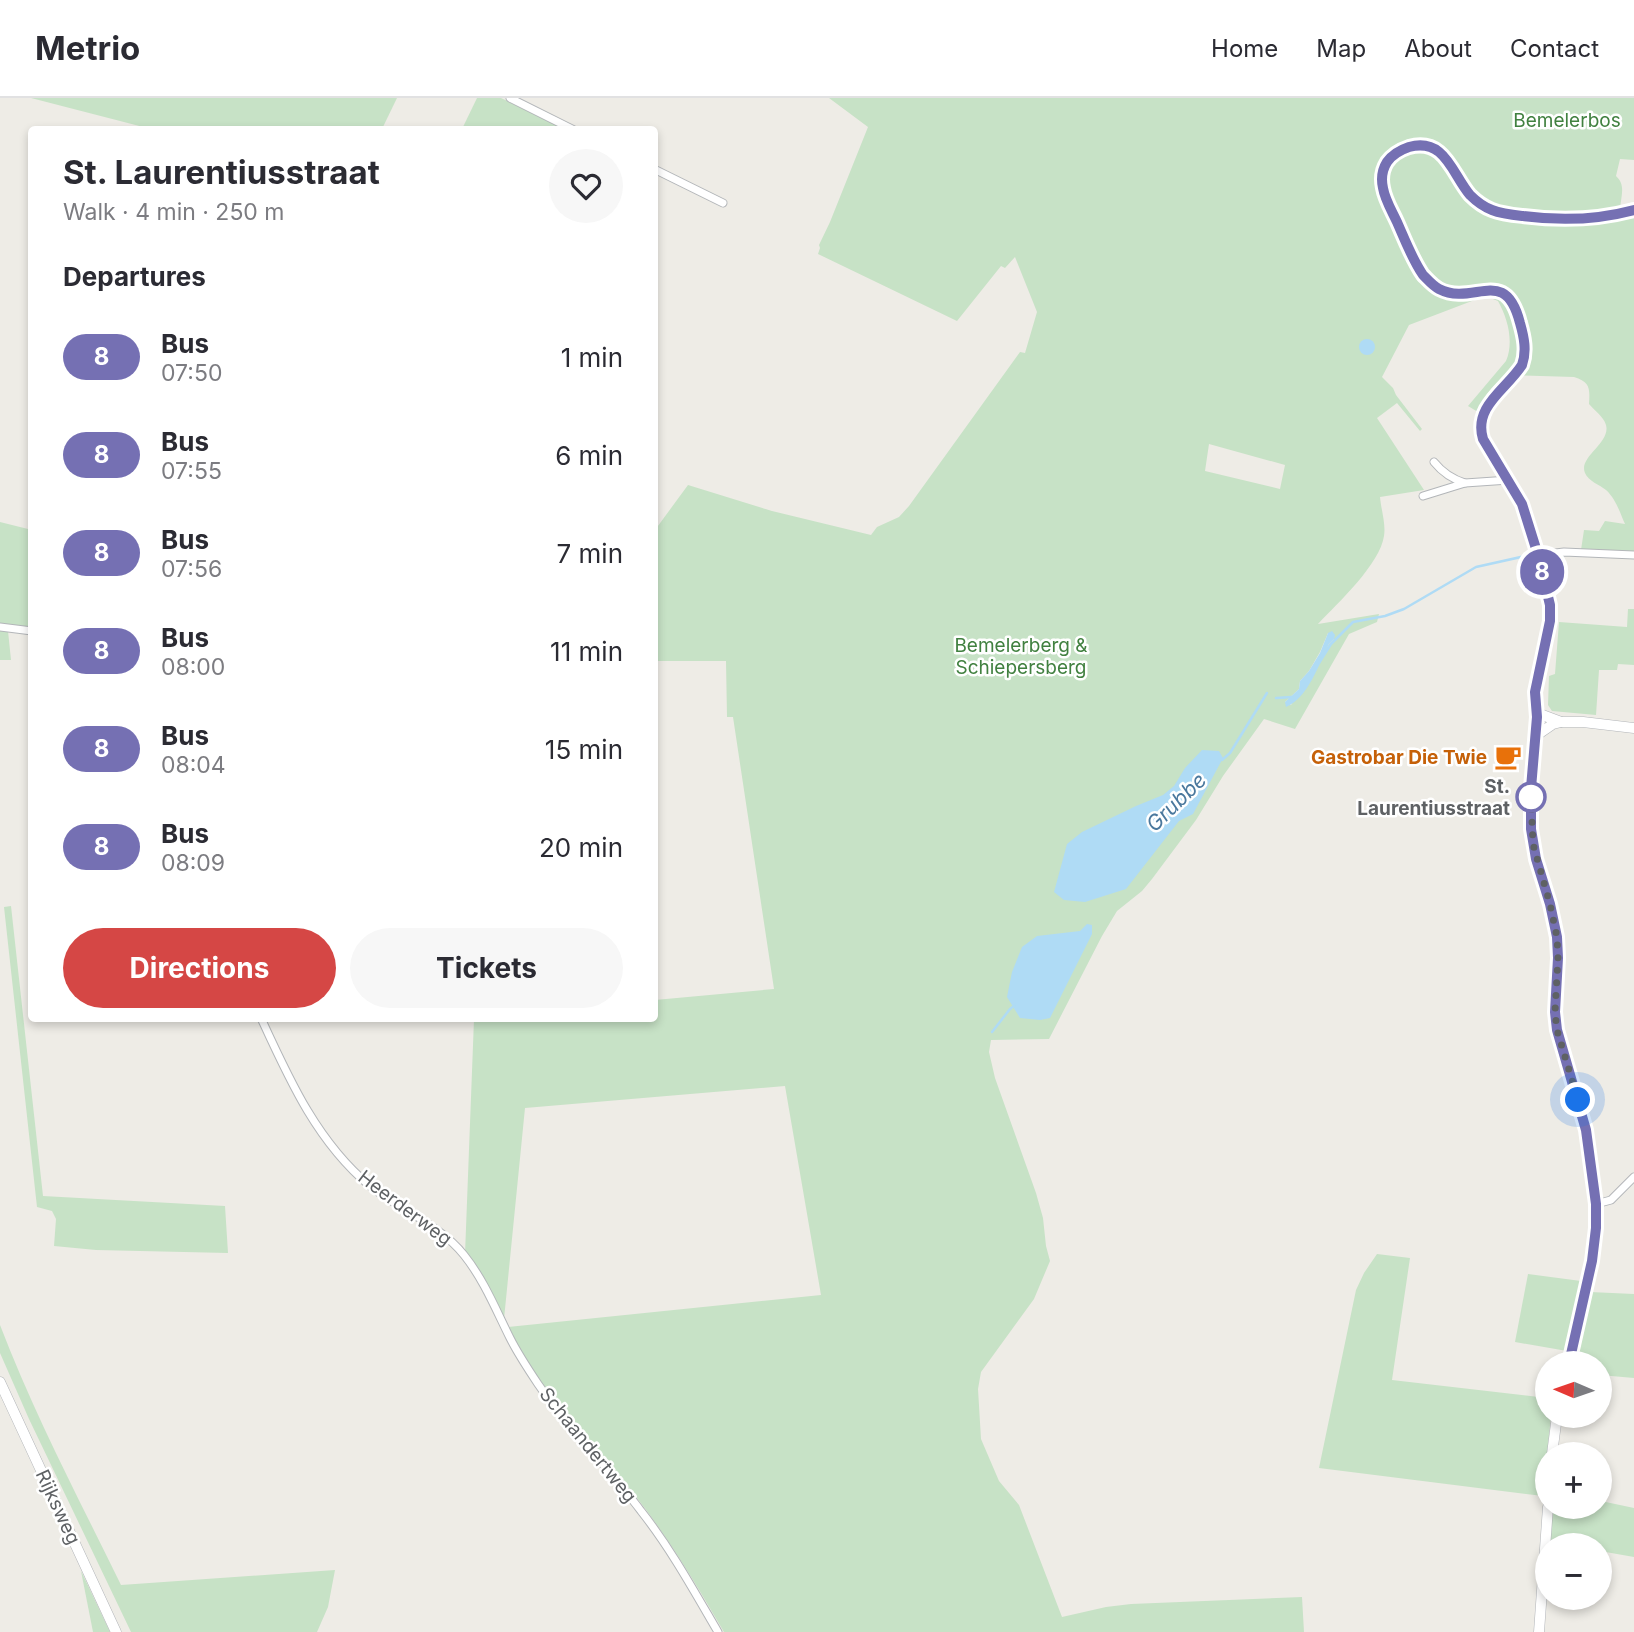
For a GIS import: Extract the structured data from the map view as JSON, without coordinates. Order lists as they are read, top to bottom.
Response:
{
  "streets": {
    "street": ["Heerderweg", "Schaandertweg", "Rijksweg"]
  },
  "crossings": [
    ["Heerderweg", "Schaandertweg"]
  ],
  "water": ["Grubbe"],
  "parks": ["Bemelerbos", "Bemelerberg & Schiepersberg"],
  "places": {
    "cafe": ["Gastrobar Die Twie"],
    "other": ["St. Laurentiusstraat"]
  },
  "lines": ["bus line 8"],
  "north": "left",
  "page": {
    "header": "Metrio",
    "nav": [
      "Home",
      "Map",
      "About",
      "Contact"
    ],
    "on_map": "8",
    "heading": [
      ["St. Laurentiusstraat", "Walk · 4 min · 250 m"],
      "Departures"
    ],
    "list": [
      {
        "mark": "8",
        "name": "Bus",
        "note": "07:50",
        "value": "1 min"
      },
      {
        "mark": "8",
        "name": "Bus",
        "note": "07:55",
        "value": "6 min"
      },
      {
        "mark": "8",
        "name": "Bus",
        "note": "07:56",
        "value": "7 min"
      },
      {
        "mark": "8",
        "name": "Bus",
        "note": "08:00",
        "value": "11 min"
      },
      {
        "mark": "8",
        "name": "Bus",
        "note": "08:04",
        "value": "15 min"
      },
      {
        "mark": "8",
        "name": "Bus",
        "note": "08:09",
        "value": "20 min"
      }
    ],
    "buttons": ["Directions", "Tickets"],
    "map_buttons": ["+", "−"]
  }
}
